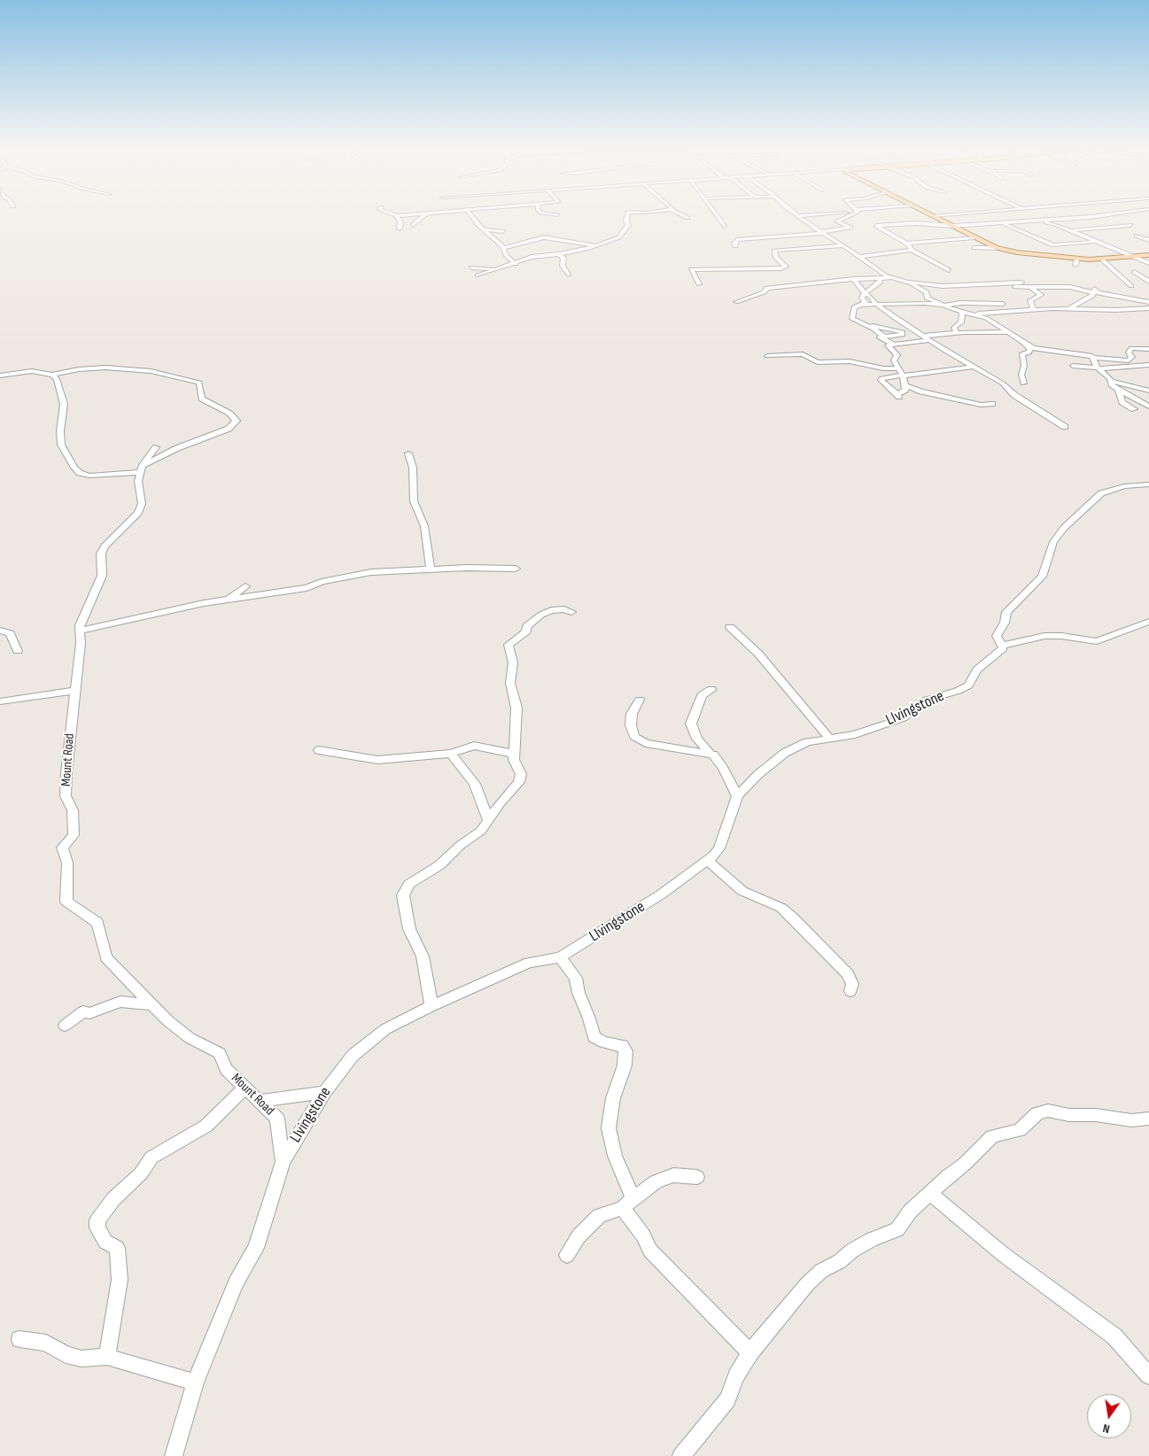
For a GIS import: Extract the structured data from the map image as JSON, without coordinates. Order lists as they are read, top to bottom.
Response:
{
  "streets": {
    "street": ["LIvingstone", "Mount Road"]
  },
  "crossings": [
    ["LIvingstone", "Mount Road"]
  ],
  "north": "bottom"
}
